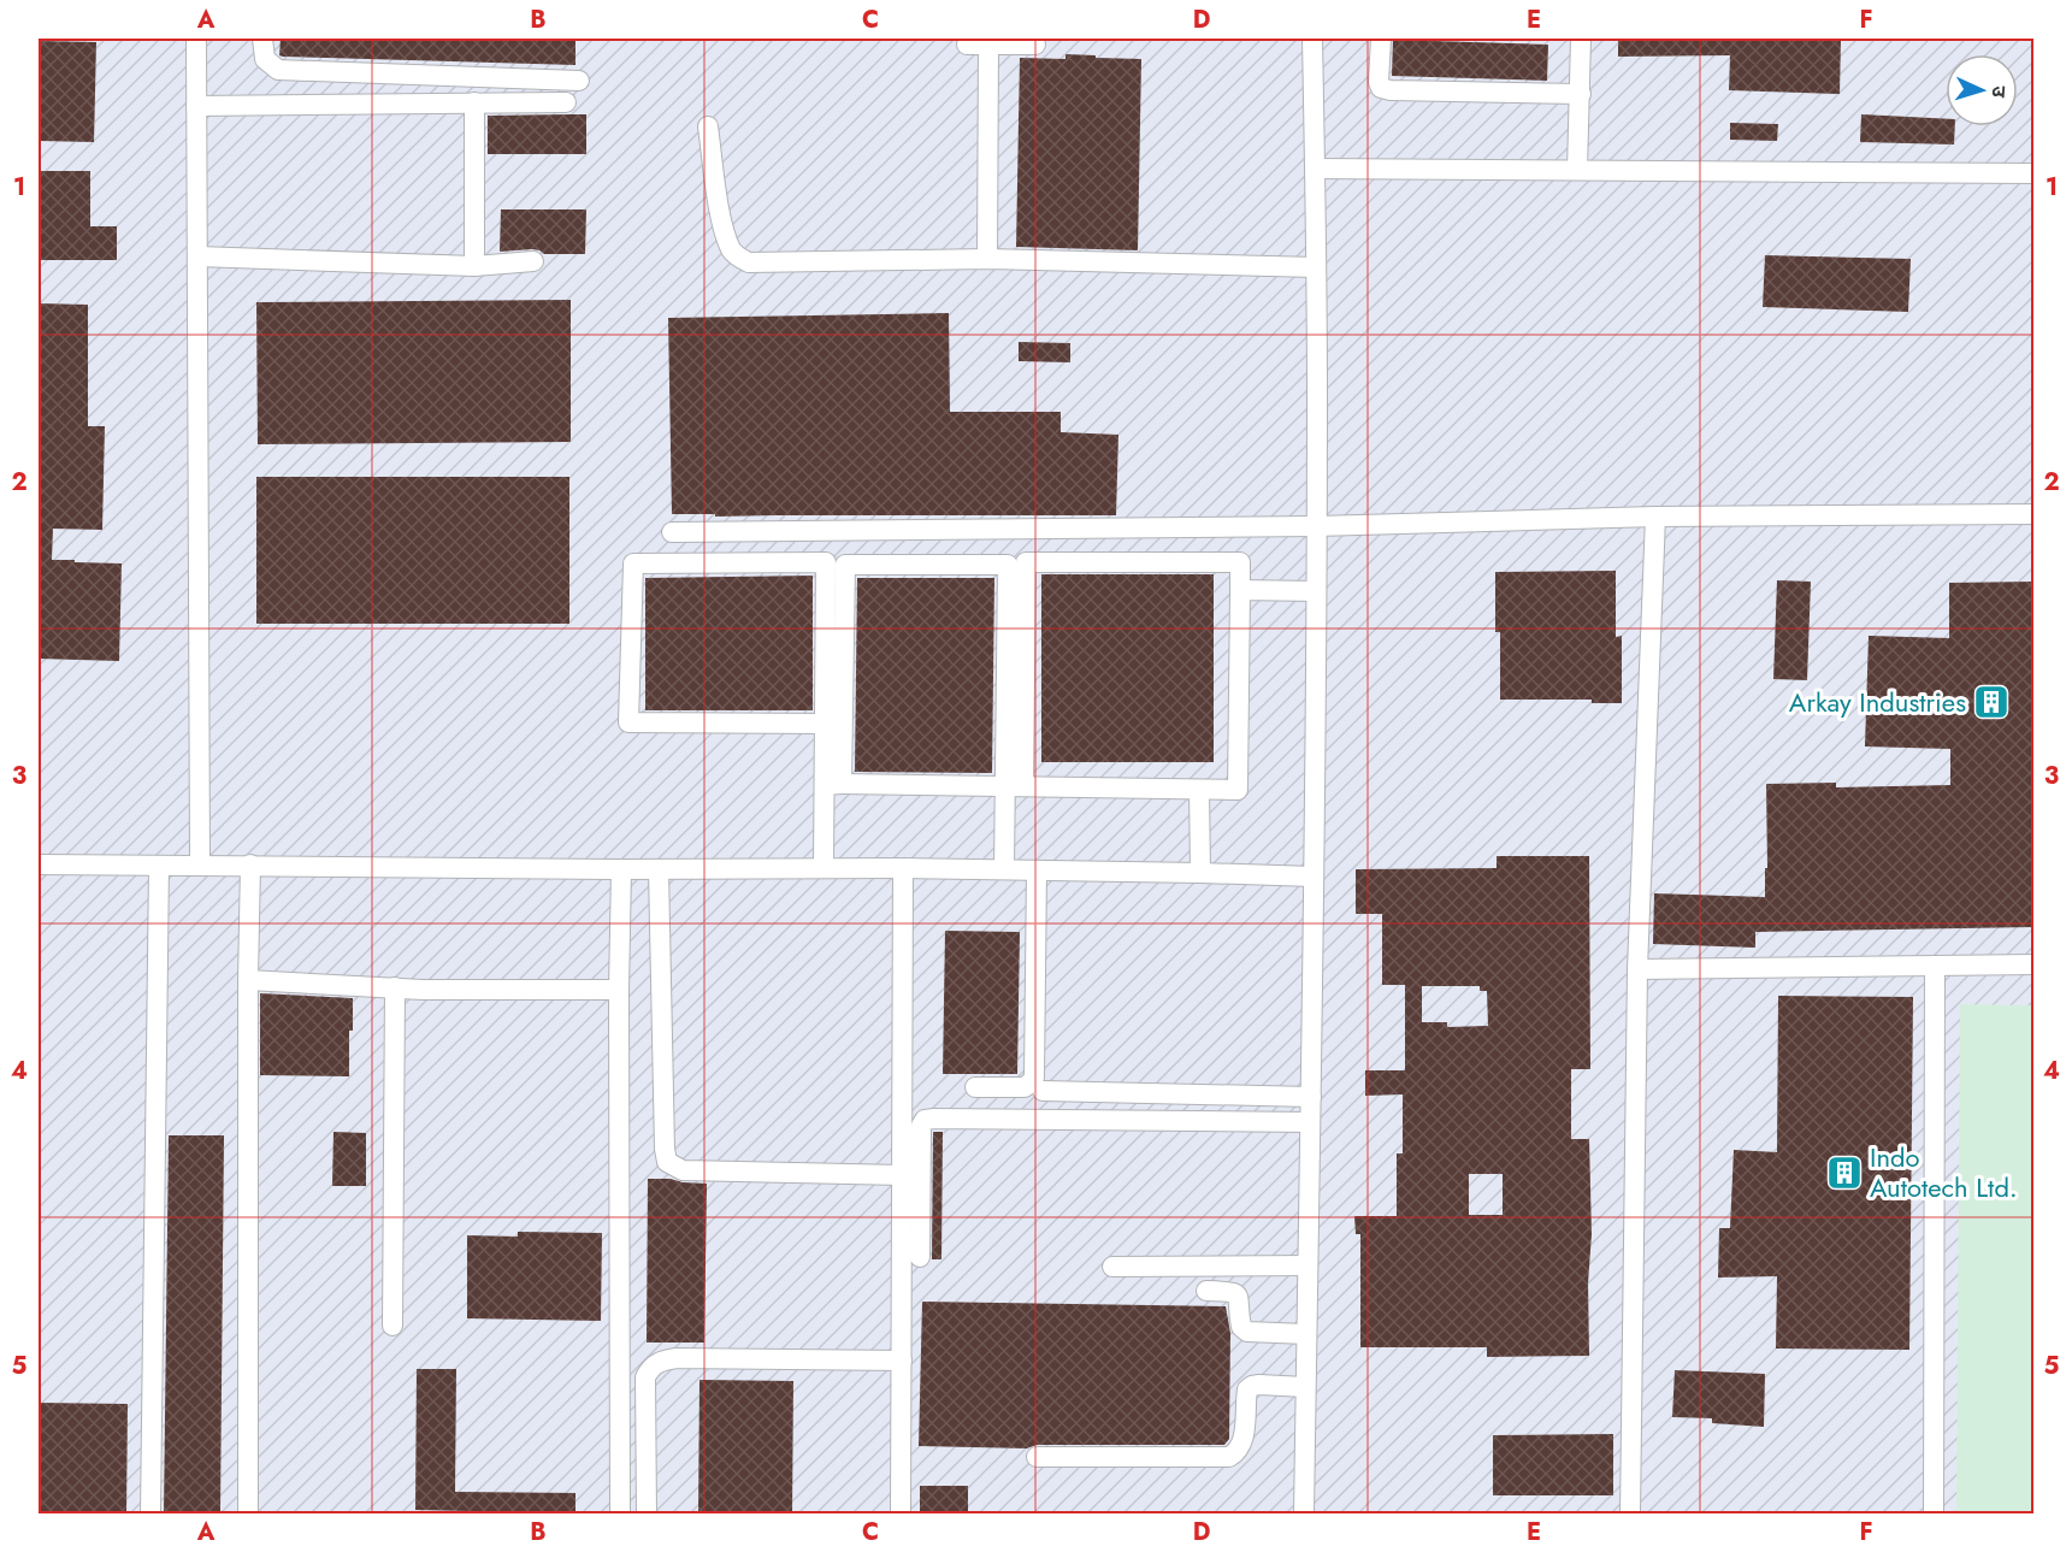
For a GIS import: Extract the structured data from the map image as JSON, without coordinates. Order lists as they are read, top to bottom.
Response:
{
  "places": {
    "building": ["Arkay Industries", "Indo Autotech Ltd."]
  },
  "north": "right",
  "grid": {
    "columns": [
      "A",
      "B",
      "C",
      "D",
      "E",
      "F"
    ],
    "rows": [
      "1",
      "2",
      "3",
      "4",
      "5"
    ]
  }
}
